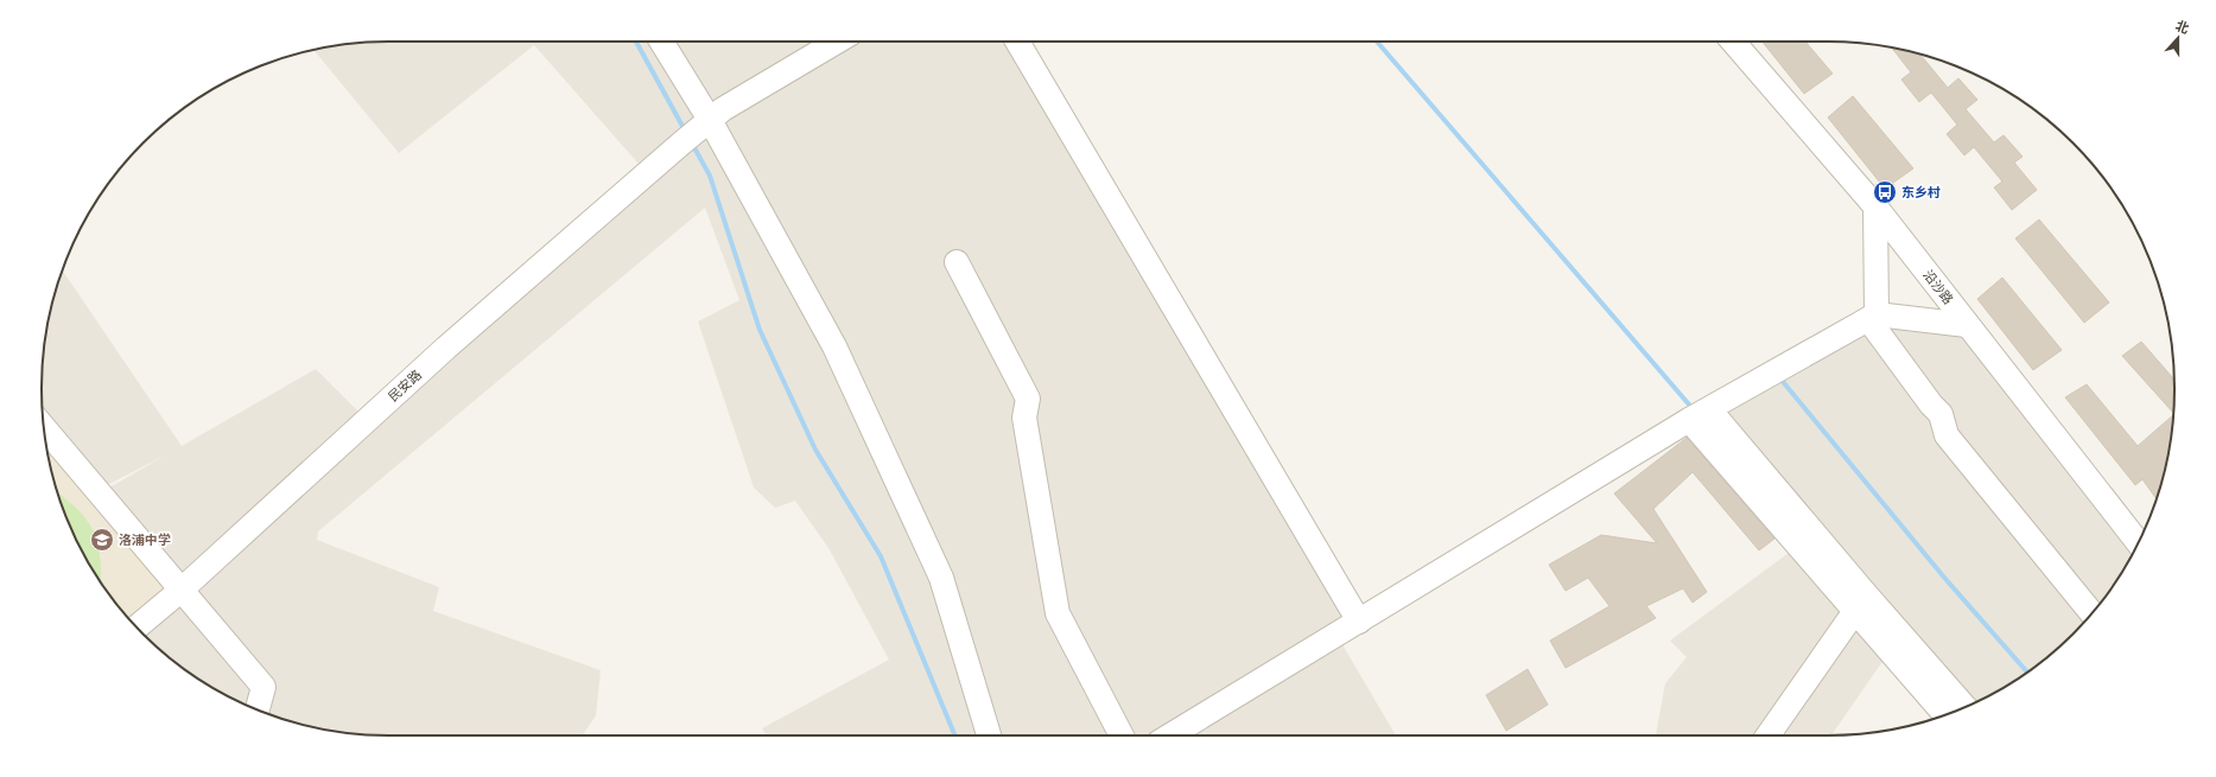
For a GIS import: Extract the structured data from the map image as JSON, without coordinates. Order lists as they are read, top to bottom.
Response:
{
  "streets": {
    "street": ["沿沙路", "民安路"]
  },
  "places": {
    "bus stop": ["东乡村"],
    "school or university": ["洛浦中学"]
  },
  "north": "top"
}
